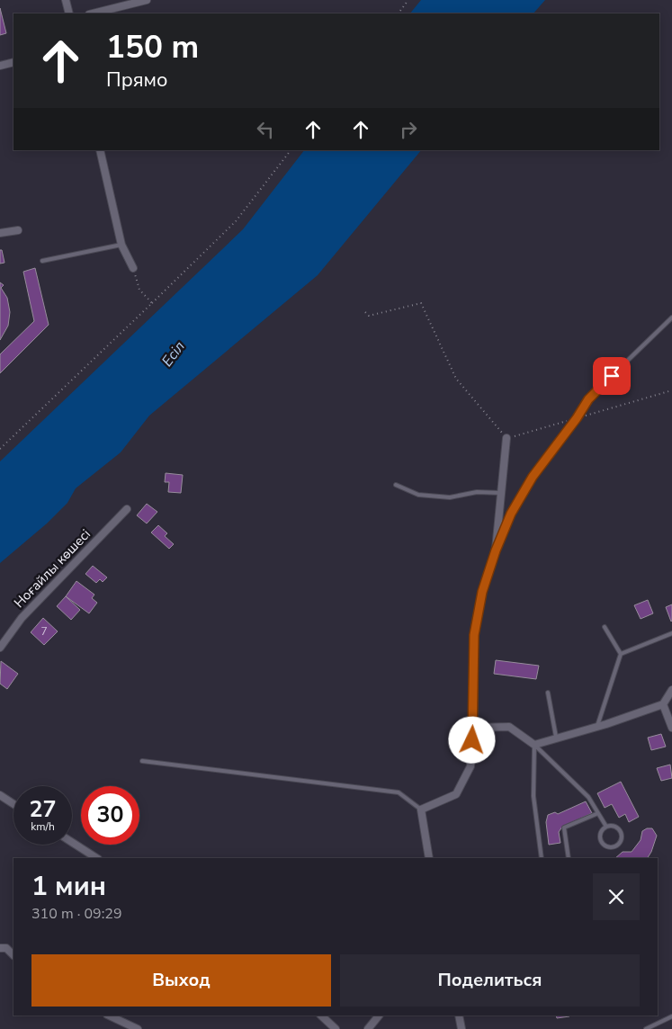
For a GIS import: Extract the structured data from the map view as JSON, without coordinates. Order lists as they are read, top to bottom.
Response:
{
  "streets": {
    "street": ["Ноғайлы көшесі"]
  },
  "water": ["Есіл"],
  "house_numbers": ["7"],
  "page": {
    "turn": ["150 m", "Прямо"],
    "speed": "27 km/h",
    "limit": "30",
    "heading": ["1 мин", "310 m · 09:29"],
    "buttons": ["Выход", "Поделиться"]
  }
}
